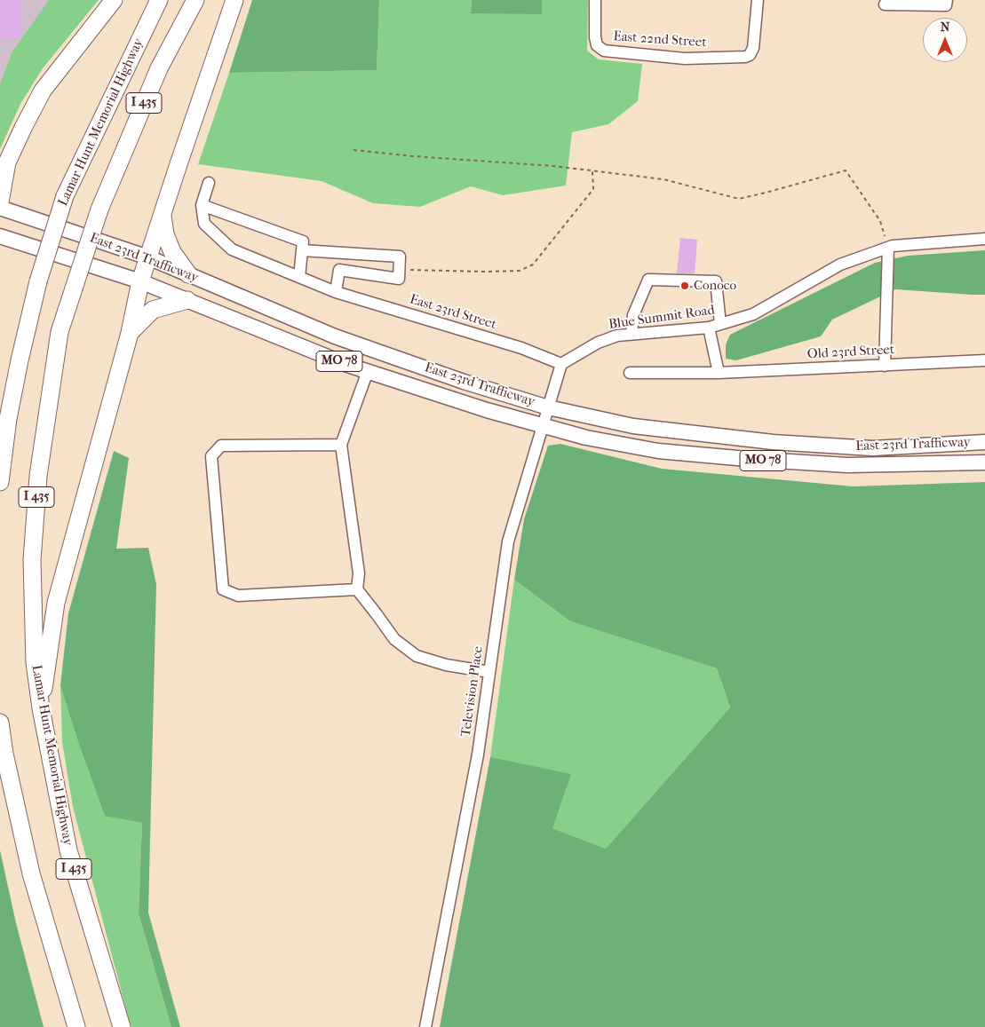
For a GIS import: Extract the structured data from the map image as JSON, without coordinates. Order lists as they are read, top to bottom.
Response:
{
  "streets": {
    "highway": ["I 435", "Lamar Hunt Memorial Highway"],
    "main road": ["East 23rd Trafficway", "MO 78"],
    "street": [
      "East 22nd Street",
      "East 23rd Street",
      "Blue Summit Road",
      "Old 23rd Street",
      "Television Place"
    ]
  },
  "crossings": [
    ["East 23rd Trafficway", "Television Place"],
    ["East 23rd Street", "Blue Summit Road"],
    ["East 23rd Street", "Television Place"],
    ["Blue Summit Road", "Television Place"]
  ],
  "places": ["Conoco"],
  "north": "top"
}
